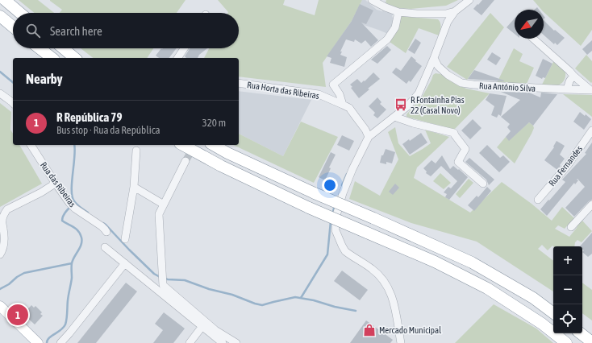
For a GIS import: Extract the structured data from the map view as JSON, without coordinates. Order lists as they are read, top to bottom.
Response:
{
  "streets": {
    "street": [
      "Rua António Silva",
      "Rua Horta das Ribeiras",
      "Rua Fernandes",
      "Rua das Ribeiras"
    ]
  },
  "places": {
    "bus stop": ["R Fontaínha Pias 22 (Casal Novo)"],
    "shop": ["Mercado Municipal"]
  },
  "north": "bottom left",
  "page": {
    "search": "Search here",
    "heading": "Nearby",
    "list": [
      {
        "mark": "1",
        "name": "R República 79",
        "note": "Bus stop · Rua da República",
        "value": "320 m"
      }
    ],
    "map_buttons": ["+", "−"],
    "pins": "1"
  }
}
